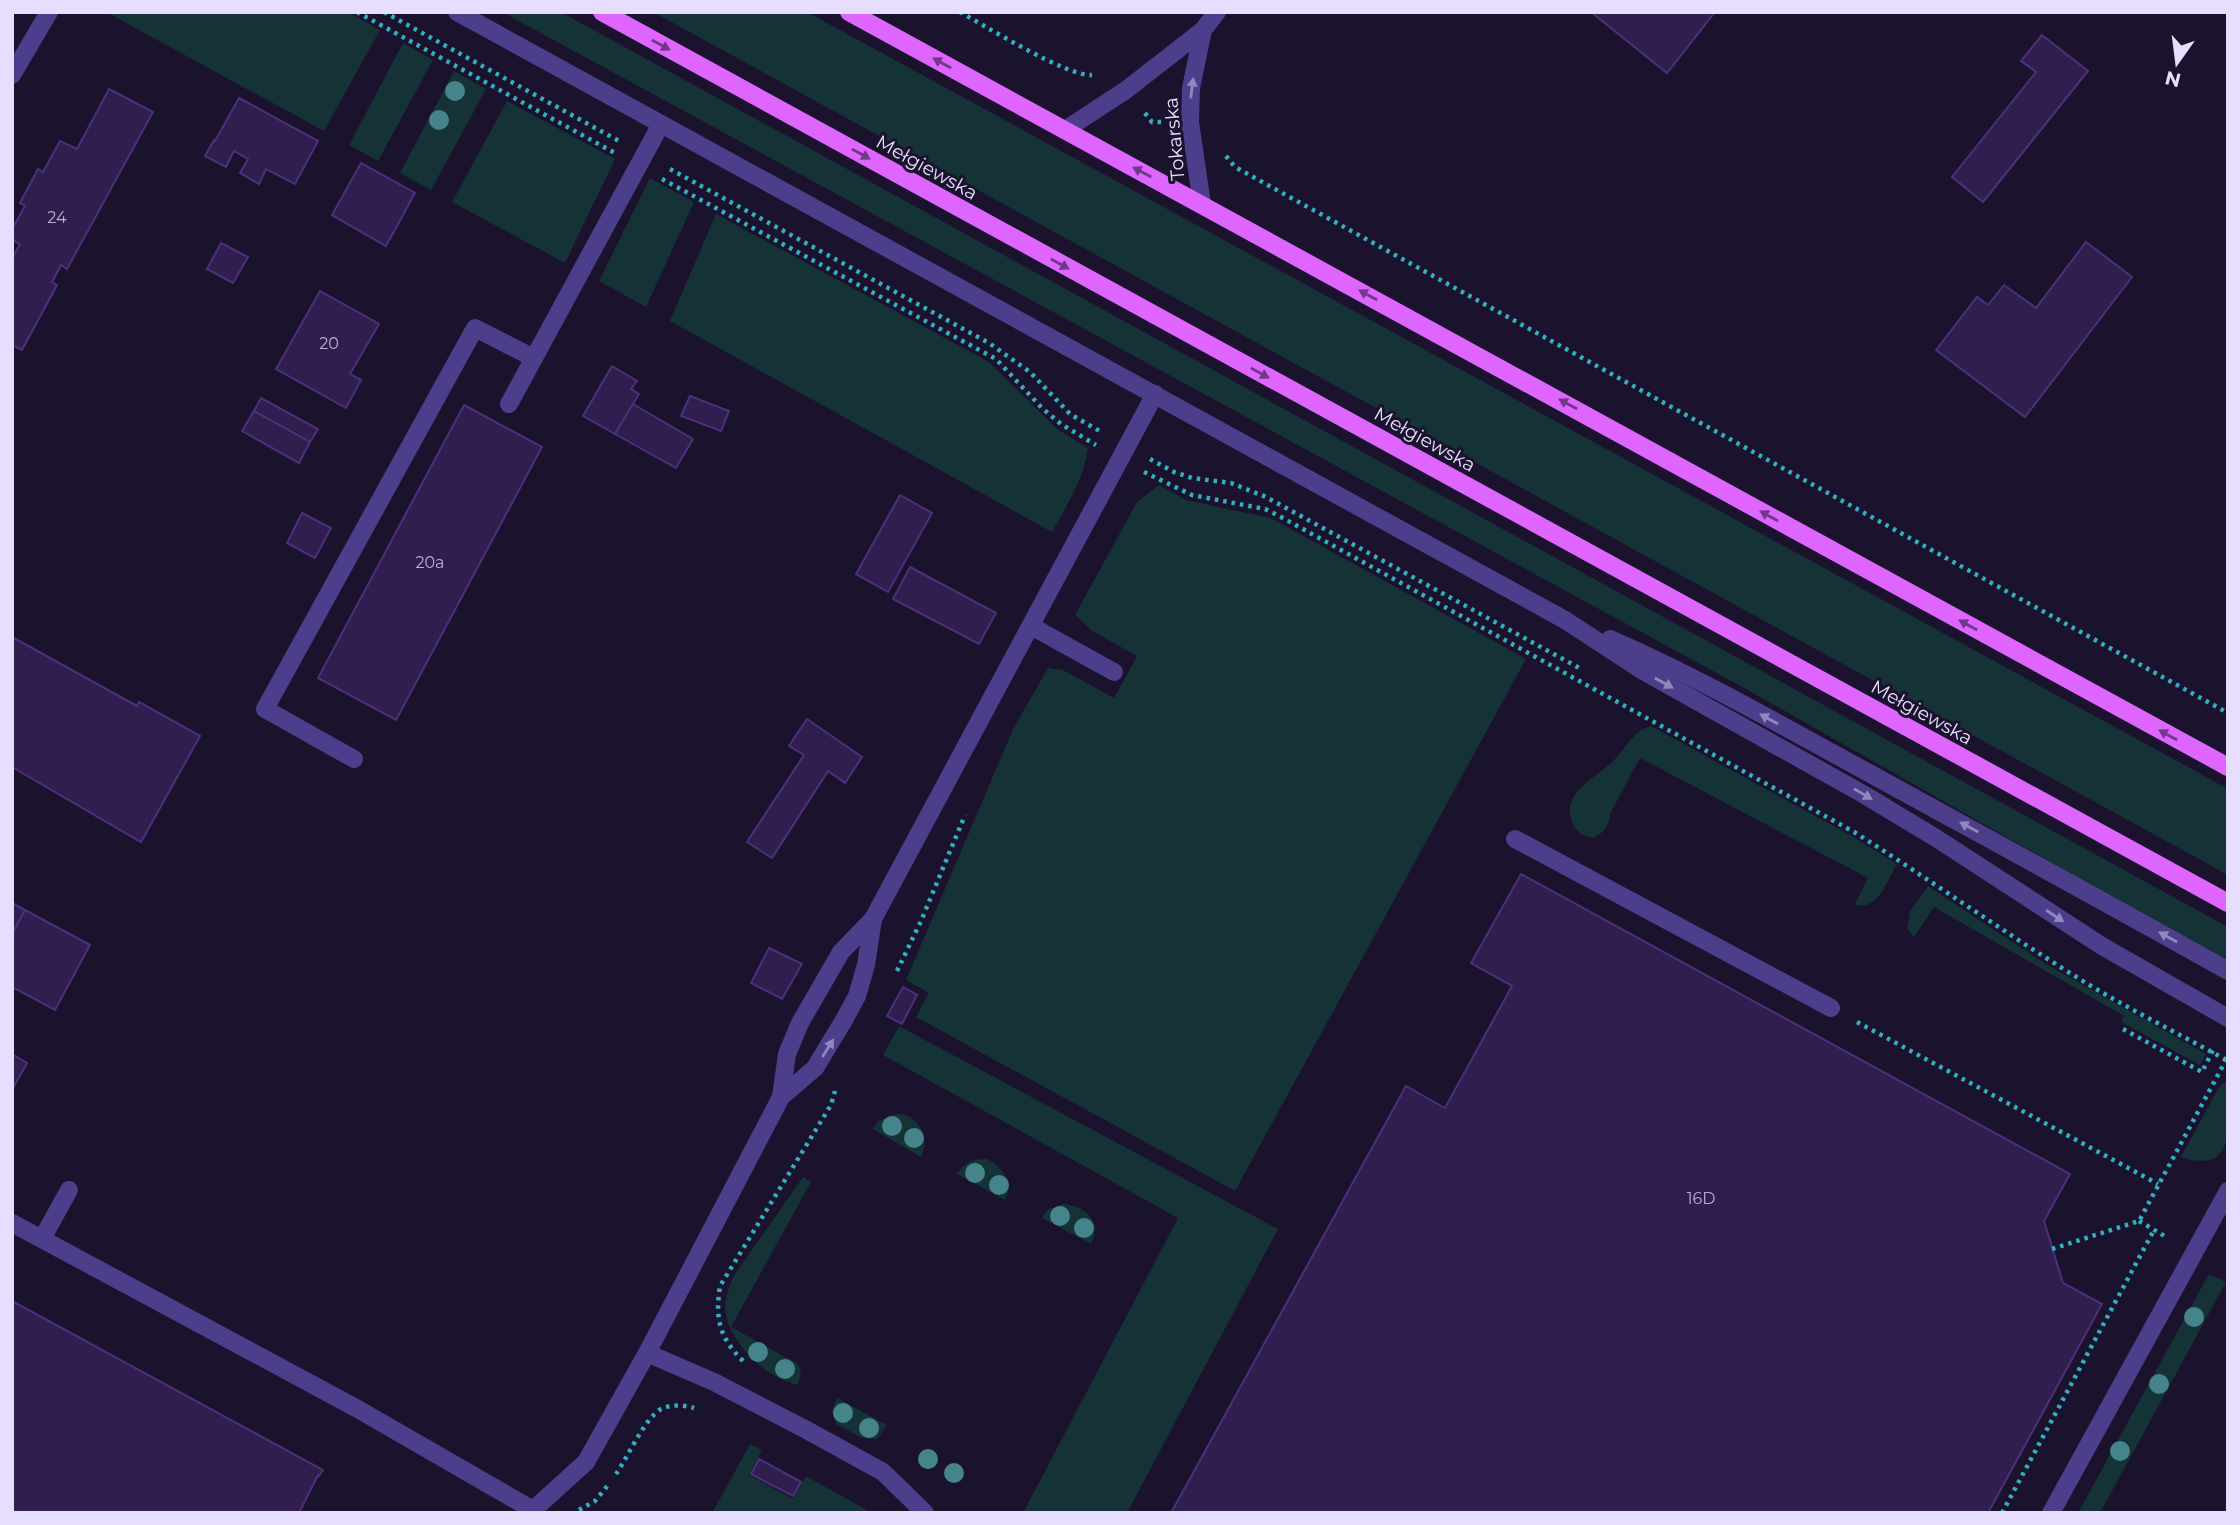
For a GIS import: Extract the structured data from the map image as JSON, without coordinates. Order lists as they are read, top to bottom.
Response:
{
  "streets": {
    "main road": ["Mełgiewska"],
    "street": ["Tokarska"]
  },
  "house_numbers": [
    "24",
    "20",
    "20a",
    "16D"
  ],
  "north": "bottom"
}
